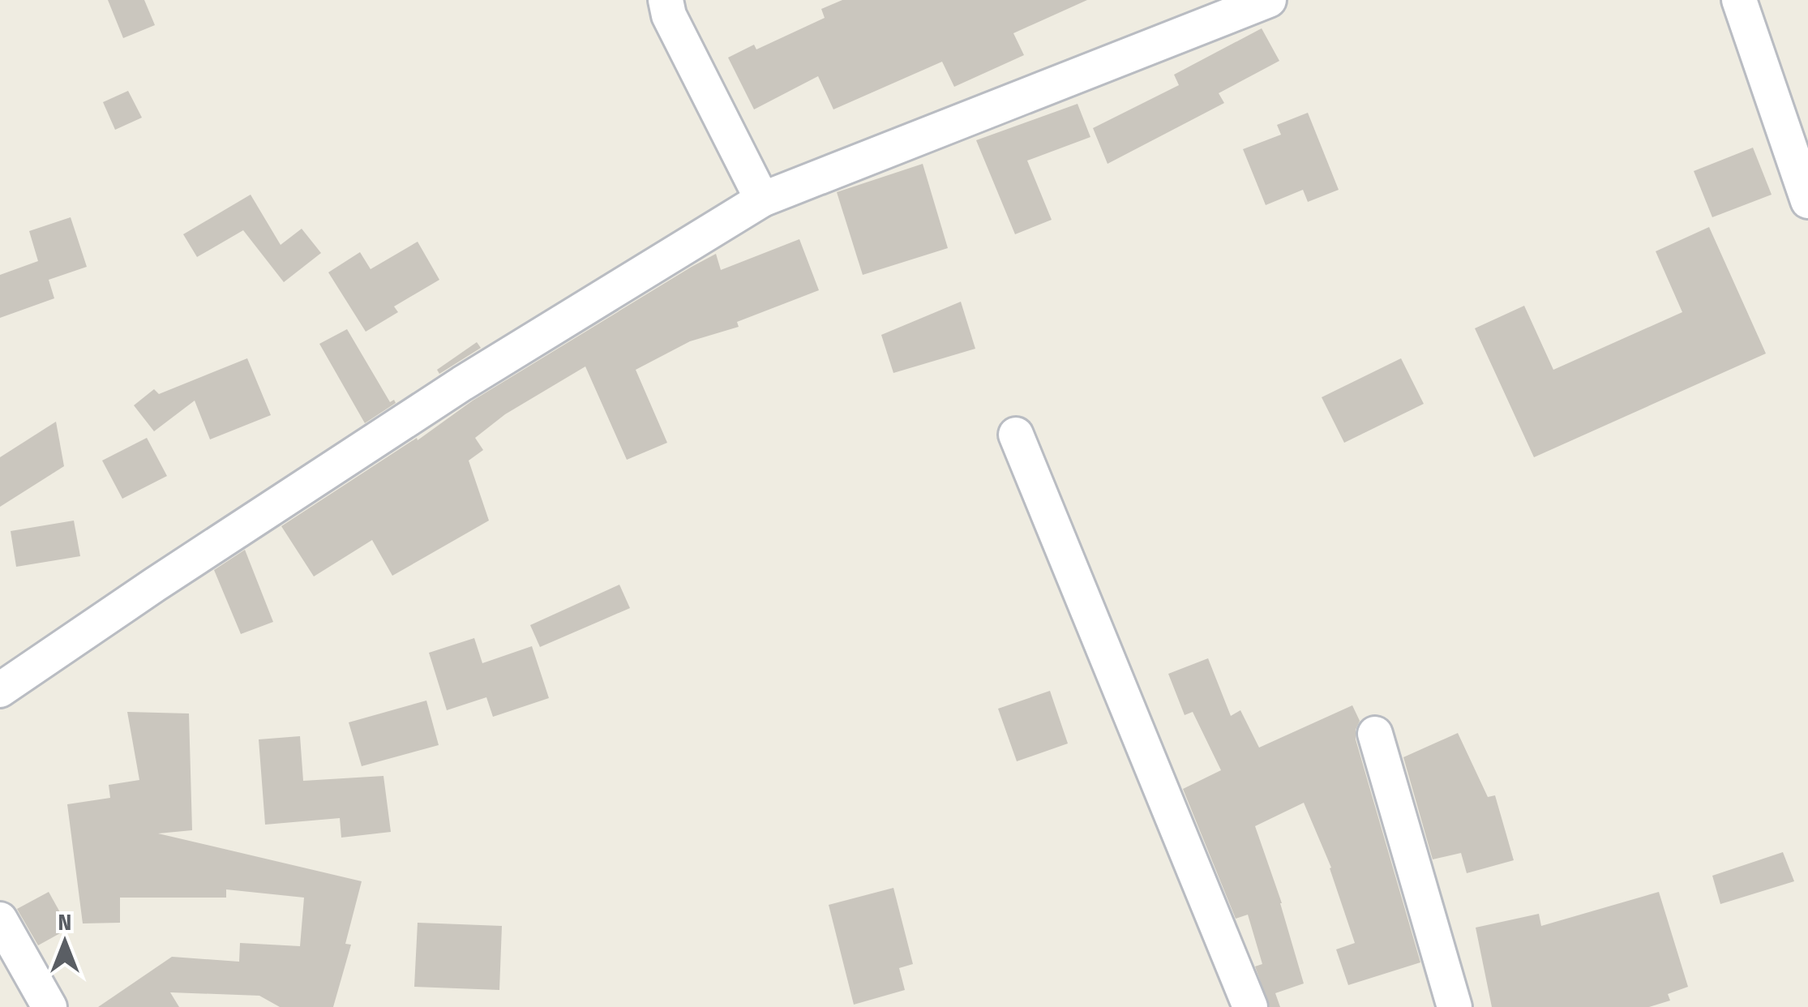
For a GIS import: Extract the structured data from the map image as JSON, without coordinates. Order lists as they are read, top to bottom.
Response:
{
  "north": "top"
}
